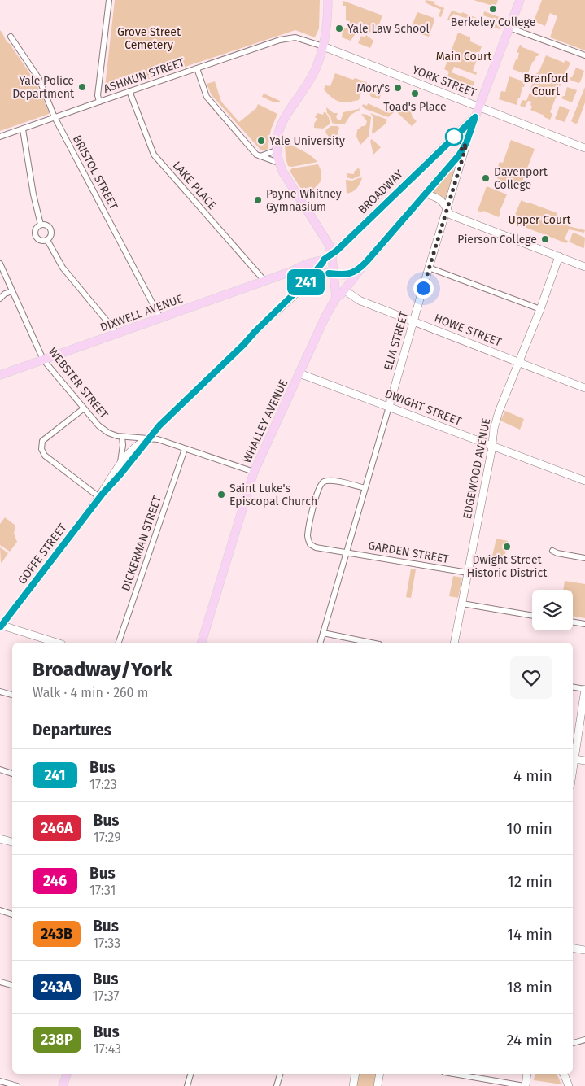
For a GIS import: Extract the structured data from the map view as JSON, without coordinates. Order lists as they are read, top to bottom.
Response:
{
  "streets": {
    "main road": [
      "YORK STREET",
      "BROADWAY",
      "DIXWELL AVENUE",
      "HOWE STREET",
      "ELM STREET",
      "DWIGHT STREET",
      "WHALLEY AVENUE",
      "EDGEWOOD AVENUE",
      "GOFFE STREET"
    ],
    "street": [
      "ASHMUN STREET",
      "BRISTOL STREET",
      "LAKE PLACE",
      "WEBSTER STREET",
      "DICKERMAN STREET",
      "GARDEN STREET"
    ]
  },
  "crossings": [
    ["ASHMUN STREET", "YORK STREET"],
    ["ASHMUN STREET", "BRISTOL STREET"],
    ["ASHMUN STREET", "LAKE PLACE"],
    ["YORK STREET", "ELM STREET"],
    ["BRISTOL STREET", "DIXWELL AVENUE"],
    ["LAKE PLACE", "DIXWELL AVENUE"],
    ["BROADWAY", "DIXWELL AVENUE"],
    ["BROADWAY", "ELM STREET"],
    ["BROADWAY", "GOFFE STREET"],
    ["DIXWELL AVENUE", "WEBSTER STREET"],
    ["DIXWELL AVENUE", "WHALLEY AVENUE"],
    ["DIXWELL AVENUE", "GOFFE STREET"],
    ["HOWE STREET", "ELM STREET"],
    ["HOWE STREET", "WHALLEY AVENUE"],
    ["HOWE STREET", "EDGEWOOD AVENUE"],
    ["ELM STREET", "DWIGHT STREET"],
    ["ELM STREET", "GARDEN STREET"],
    ["WEBSTER STREET", "WHALLEY AVENUE"],
    ["WEBSTER STREET", "DICKERMAN STREET"],
    ["WEBSTER STREET", "GOFFE STREET"],
    ["DWIGHT STREET", "WHALLEY AVENUE"],
    ["DWIGHT STREET", "EDGEWOOD AVENUE"],
    ["EDGEWOOD AVENUE", "GARDEN STREET"]
  ],
  "parks": [
    "Grove Street Cemetery",
    "Main Court",
    "Branford Court",
    "Upper Court"
  ],
  "places": [
    "Berkeley College",
    "Yale Law School",
    "Yale Police Department",
    "Mory's",
    "Toad's Place",
    "Yale University",
    "Davenport College",
    "Payne Whitney Gymnasium",
    "Pierson College",
    "Saint Luke's Episcopal Church",
    "Dwight Street Historic District"
  ],
  "lines": ["bus line 241"],
  "page": {
    "on_map": "241",
    "heading": [
      ["Broadway/York", "Walk · 4 min · 260 m"],
      "Departures"
    ],
    "list": [
      {
        "mark": "241",
        "name": "Bus",
        "note": "17:23",
        "value": "4 min"
      },
      {
        "mark": "246A",
        "name": "Bus",
        "note": "17:29",
        "value": "10 min"
      },
      {
        "mark": "246",
        "name": "Bus",
        "note": "17:31",
        "value": "12 min"
      },
      {
        "mark": "243B",
        "name": "Bus",
        "note": "17:33",
        "value": "14 min"
      },
      {
        "mark": "243A",
        "name": "Bus",
        "note": "17:37",
        "value": "18 min"
      },
      {
        "mark": "238P",
        "name": "Bus",
        "note": "17:43",
        "value": "24 min"
      }
    ]
  }
}
